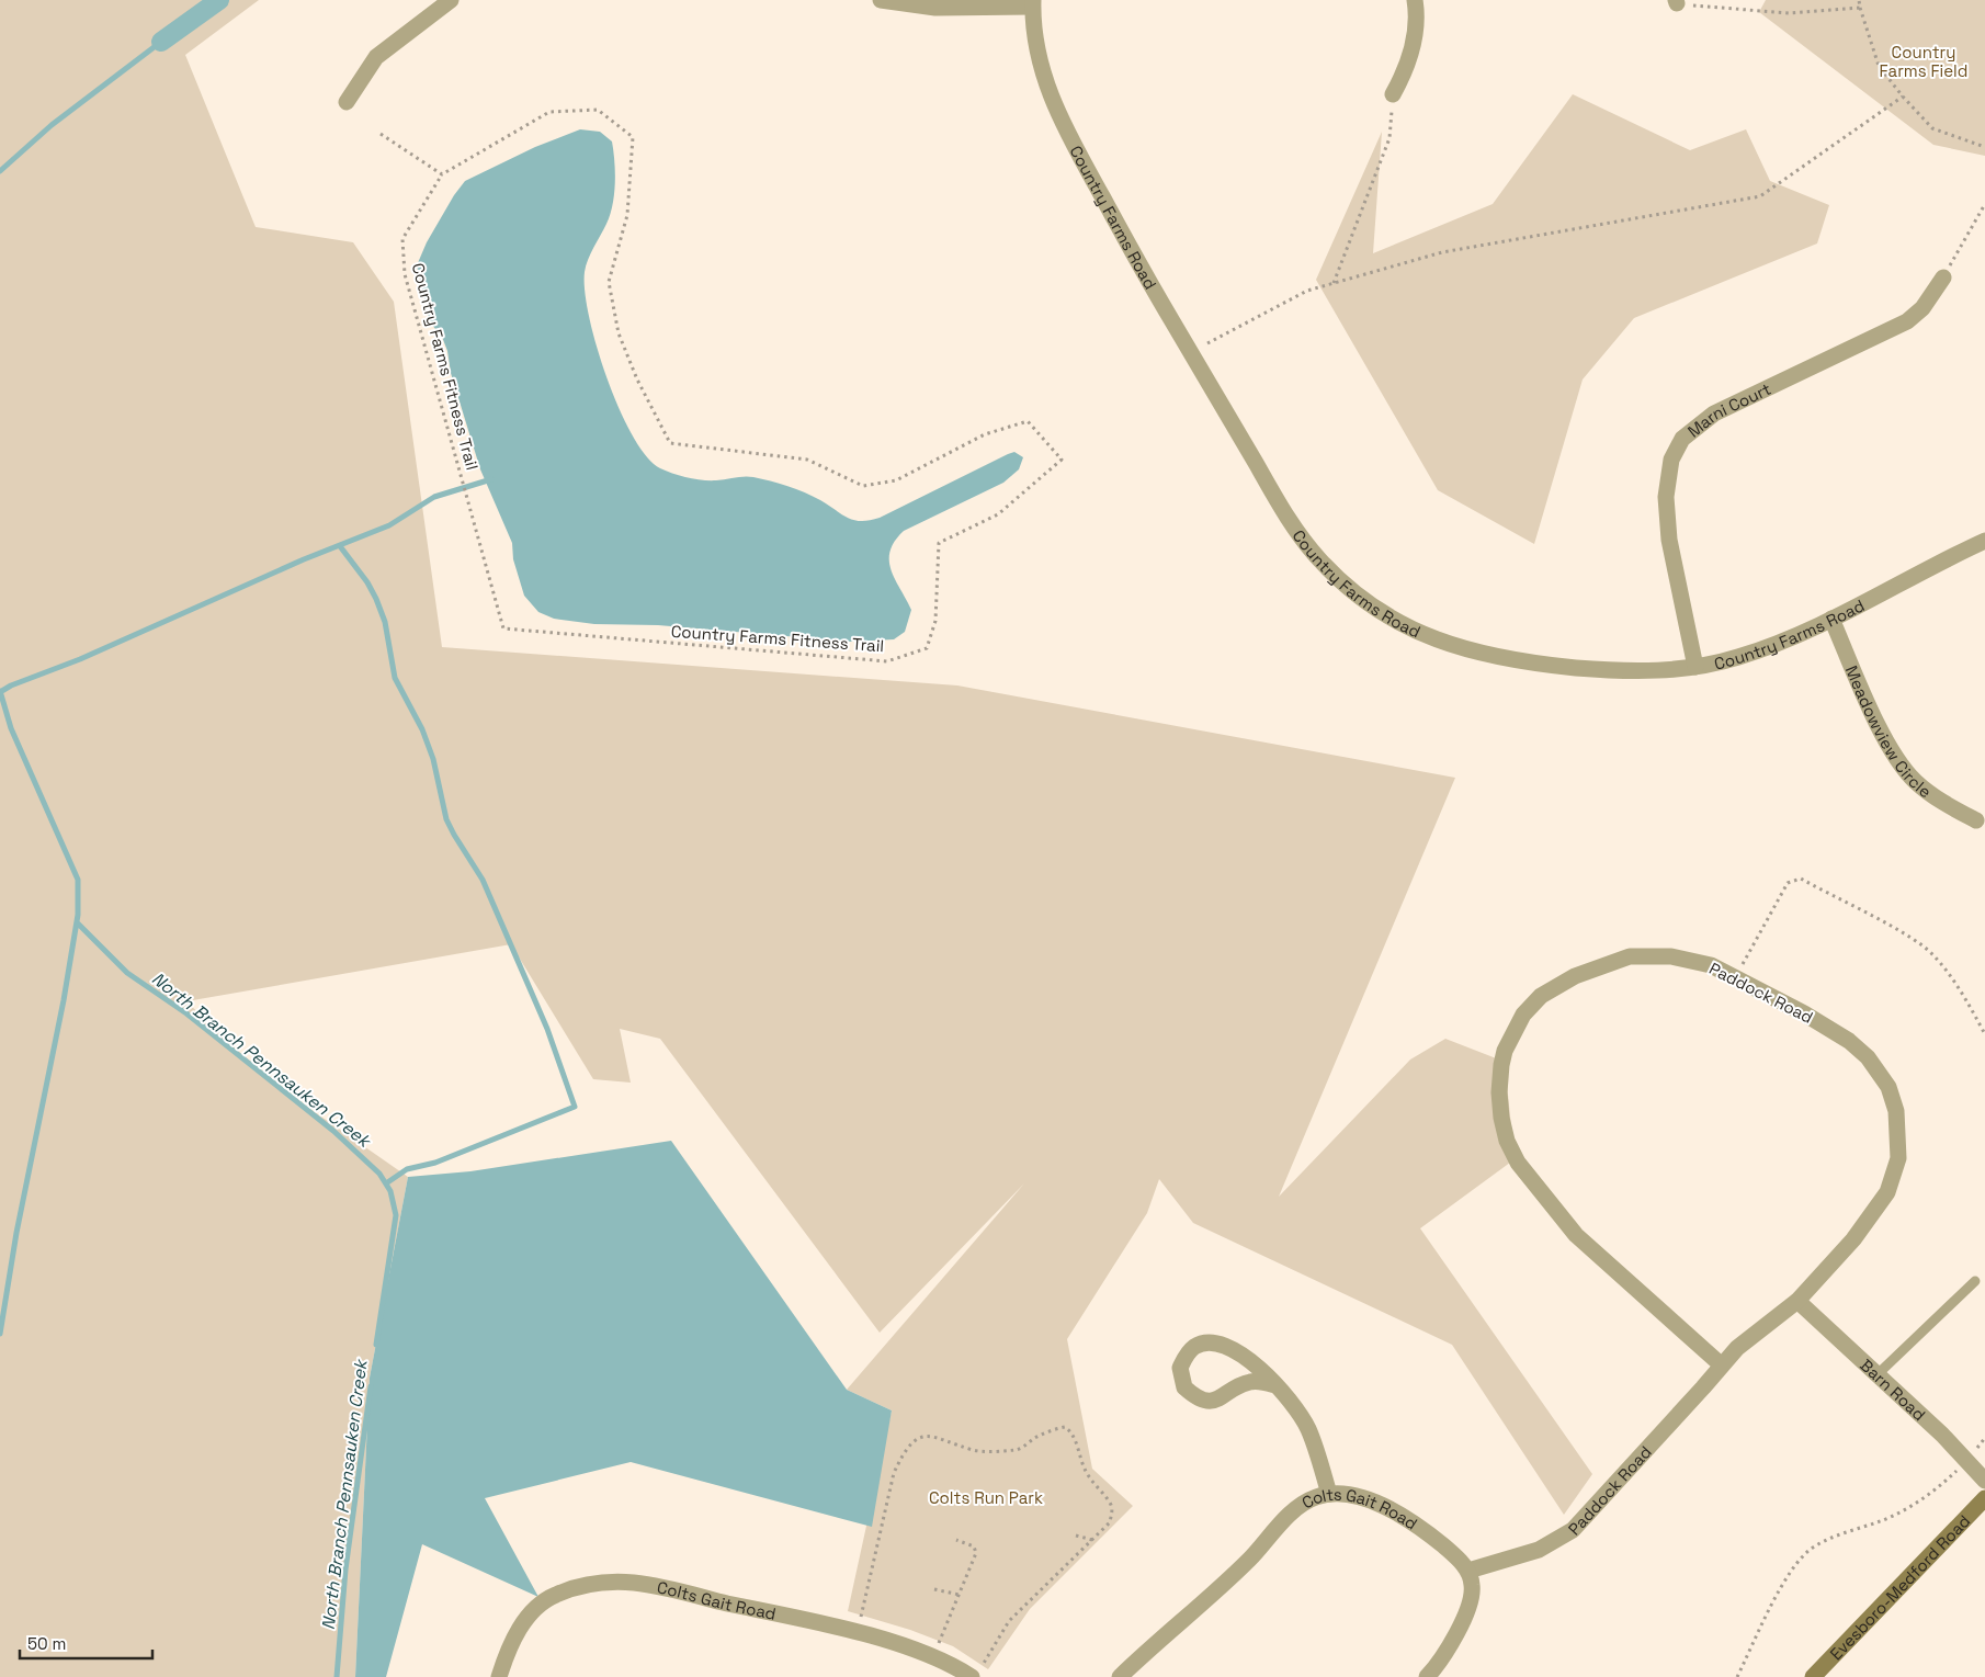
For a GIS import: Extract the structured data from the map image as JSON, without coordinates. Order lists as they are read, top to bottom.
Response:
{
  "streets": {
    "street": [
      "Country Farms Road",
      "Marni Court",
      "Meadowview Circle",
      "Paddock Road",
      "Barn Road",
      "Colts Gait Road",
      "Evesboro-Medford Road"
    ],
    "path": ["Country Farms Fitness Trail"]
  },
  "crossings": [
    ["Country Farms Road", "Marni Court"],
    ["Country Farms Road", "Meadowview Circle"],
    ["Paddock Road", "Barn Road"],
    ["Paddock Road", "Colts Gait Road"]
  ],
  "water": ["North Branch Pennsauken Creek"],
  "parks": ["Country Farms Field", "Colts Run Park"],
  "scale_bar": "50 m"
}
